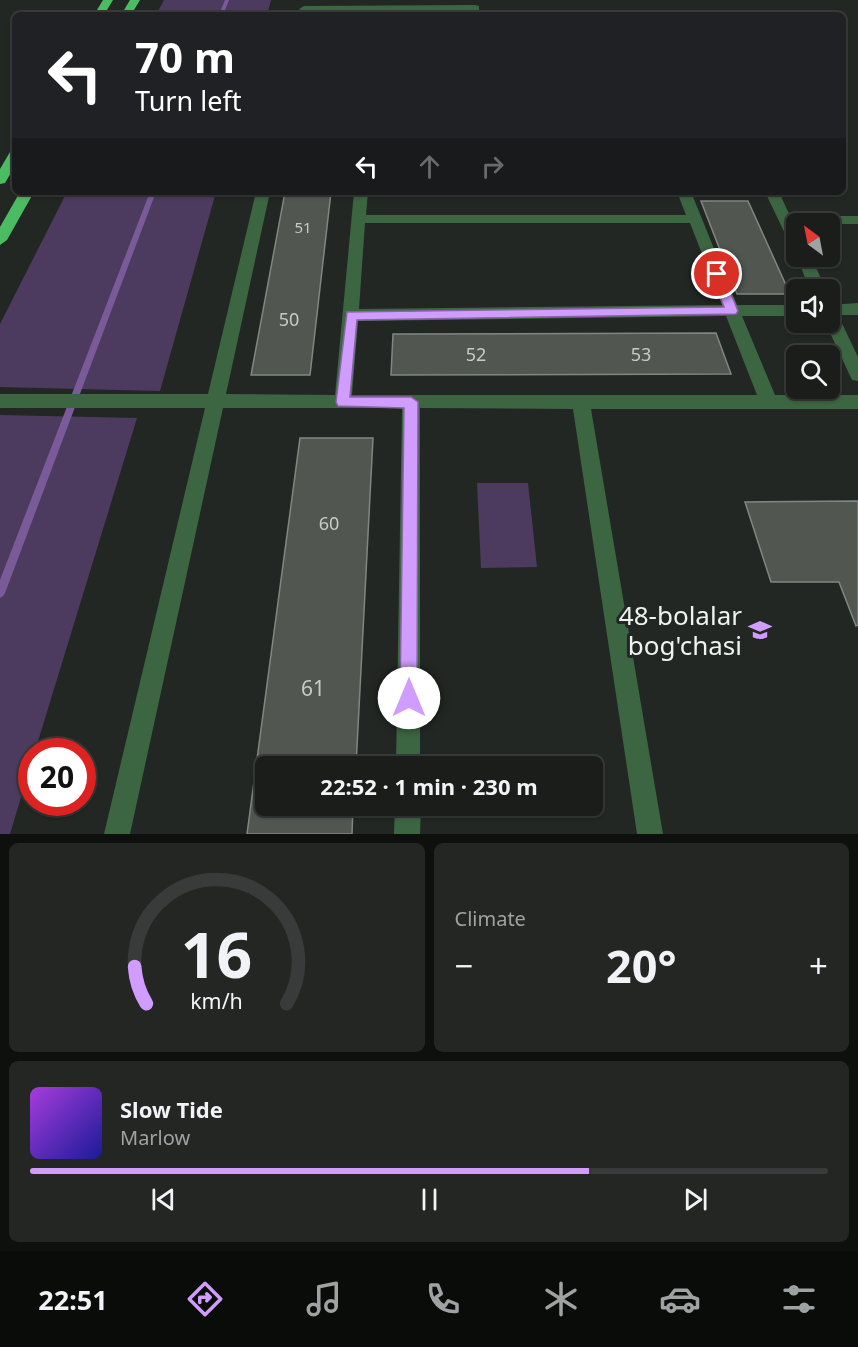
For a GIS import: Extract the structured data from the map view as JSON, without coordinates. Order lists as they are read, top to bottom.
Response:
{
  "places": {
    "school or university": ["48-bolalar bog'chasi"]
  },
  "house_numbers": [
    "51",
    "50",
    "52",
    "53",
    "60",
    "61"
  ],
  "north": "top left",
  "page": {
    "turn": ["70 m", "Turn left"],
    "limit": "20",
    "trip": "22:52 · 1 min · 230 m",
    "tile": "Climate",
    "heat": ["−", "20°", "+"],
    "song": ["Slow Tide", "Marlow"],
    "tabs": "22:51",
    "gauge": ["16", "km/h"]
  }
}
